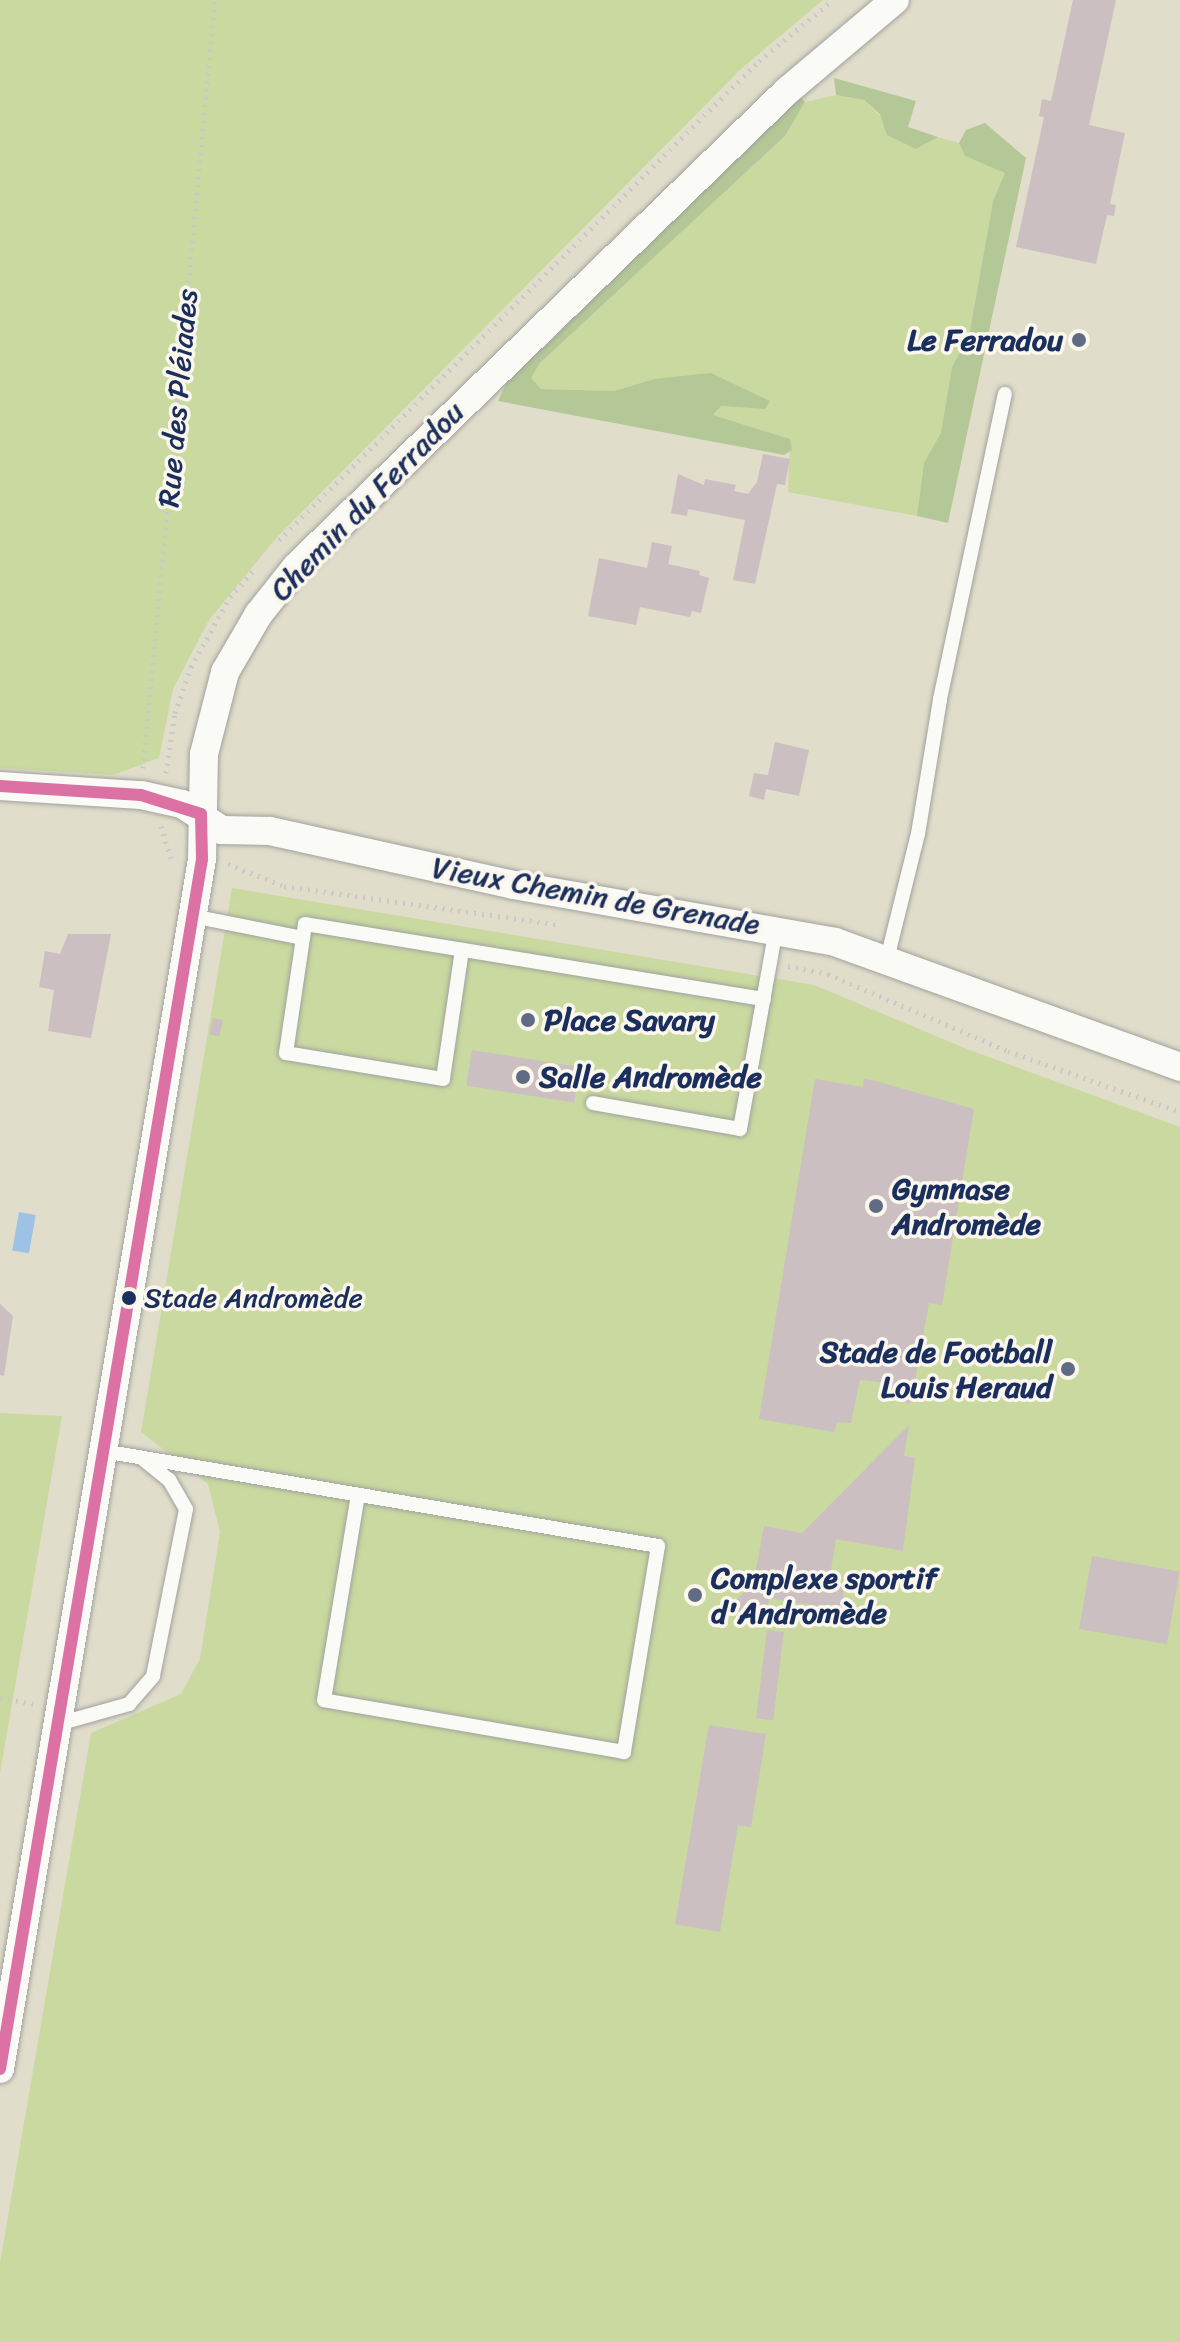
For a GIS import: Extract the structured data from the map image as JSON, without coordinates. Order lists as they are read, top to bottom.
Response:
{
  "streets": {
    "street": ["Chemin du Ferradou", "Vieux Chemin de Grenade"],
    "path": ["Rue des Pléiades"]
  },
  "crossings": [
    ["Rue des Pléiades", "Vieux Chemin de Grenade"],
    ["Chemin du Ferradou", "Vieux Chemin de Grenade"]
  ],
  "places": [
    "Le Ferradou",
    "Place Savary",
    "Salle Andromède",
    "Gymnase Andromède",
    "Stade Andromède",
    "Stade de Football Louis Heraud",
    "Complexe sportif d'Andromède"
  ]
}
